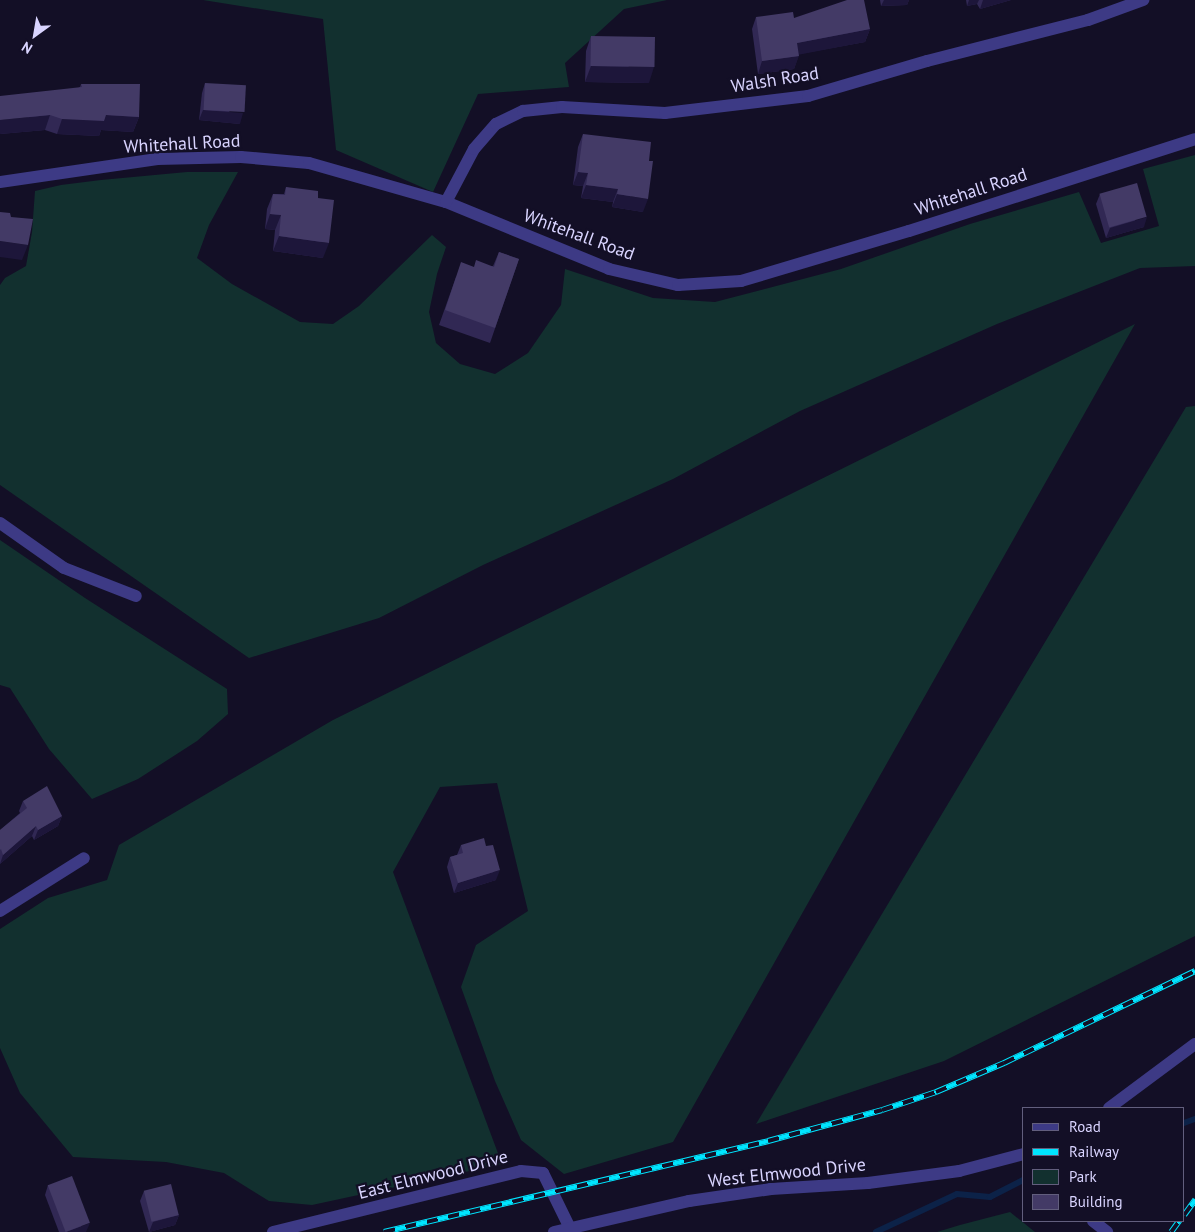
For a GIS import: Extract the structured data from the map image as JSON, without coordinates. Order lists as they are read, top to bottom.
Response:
{
  "streets": {
    "street": [
      "Walsh Road",
      "Whitehall Road",
      "West Elmwood Drive",
      "East Elmwood Drive"
    ]
  },
  "crossings": [
    ["Walsh Road", "Whitehall Road"],
    ["West Elmwood Drive", "East Elmwood Drive"]
  ],
  "legend": [
    "Road",
    "Railway",
    "Park",
    "Building"
  ],
  "north": "bottom left"
}
